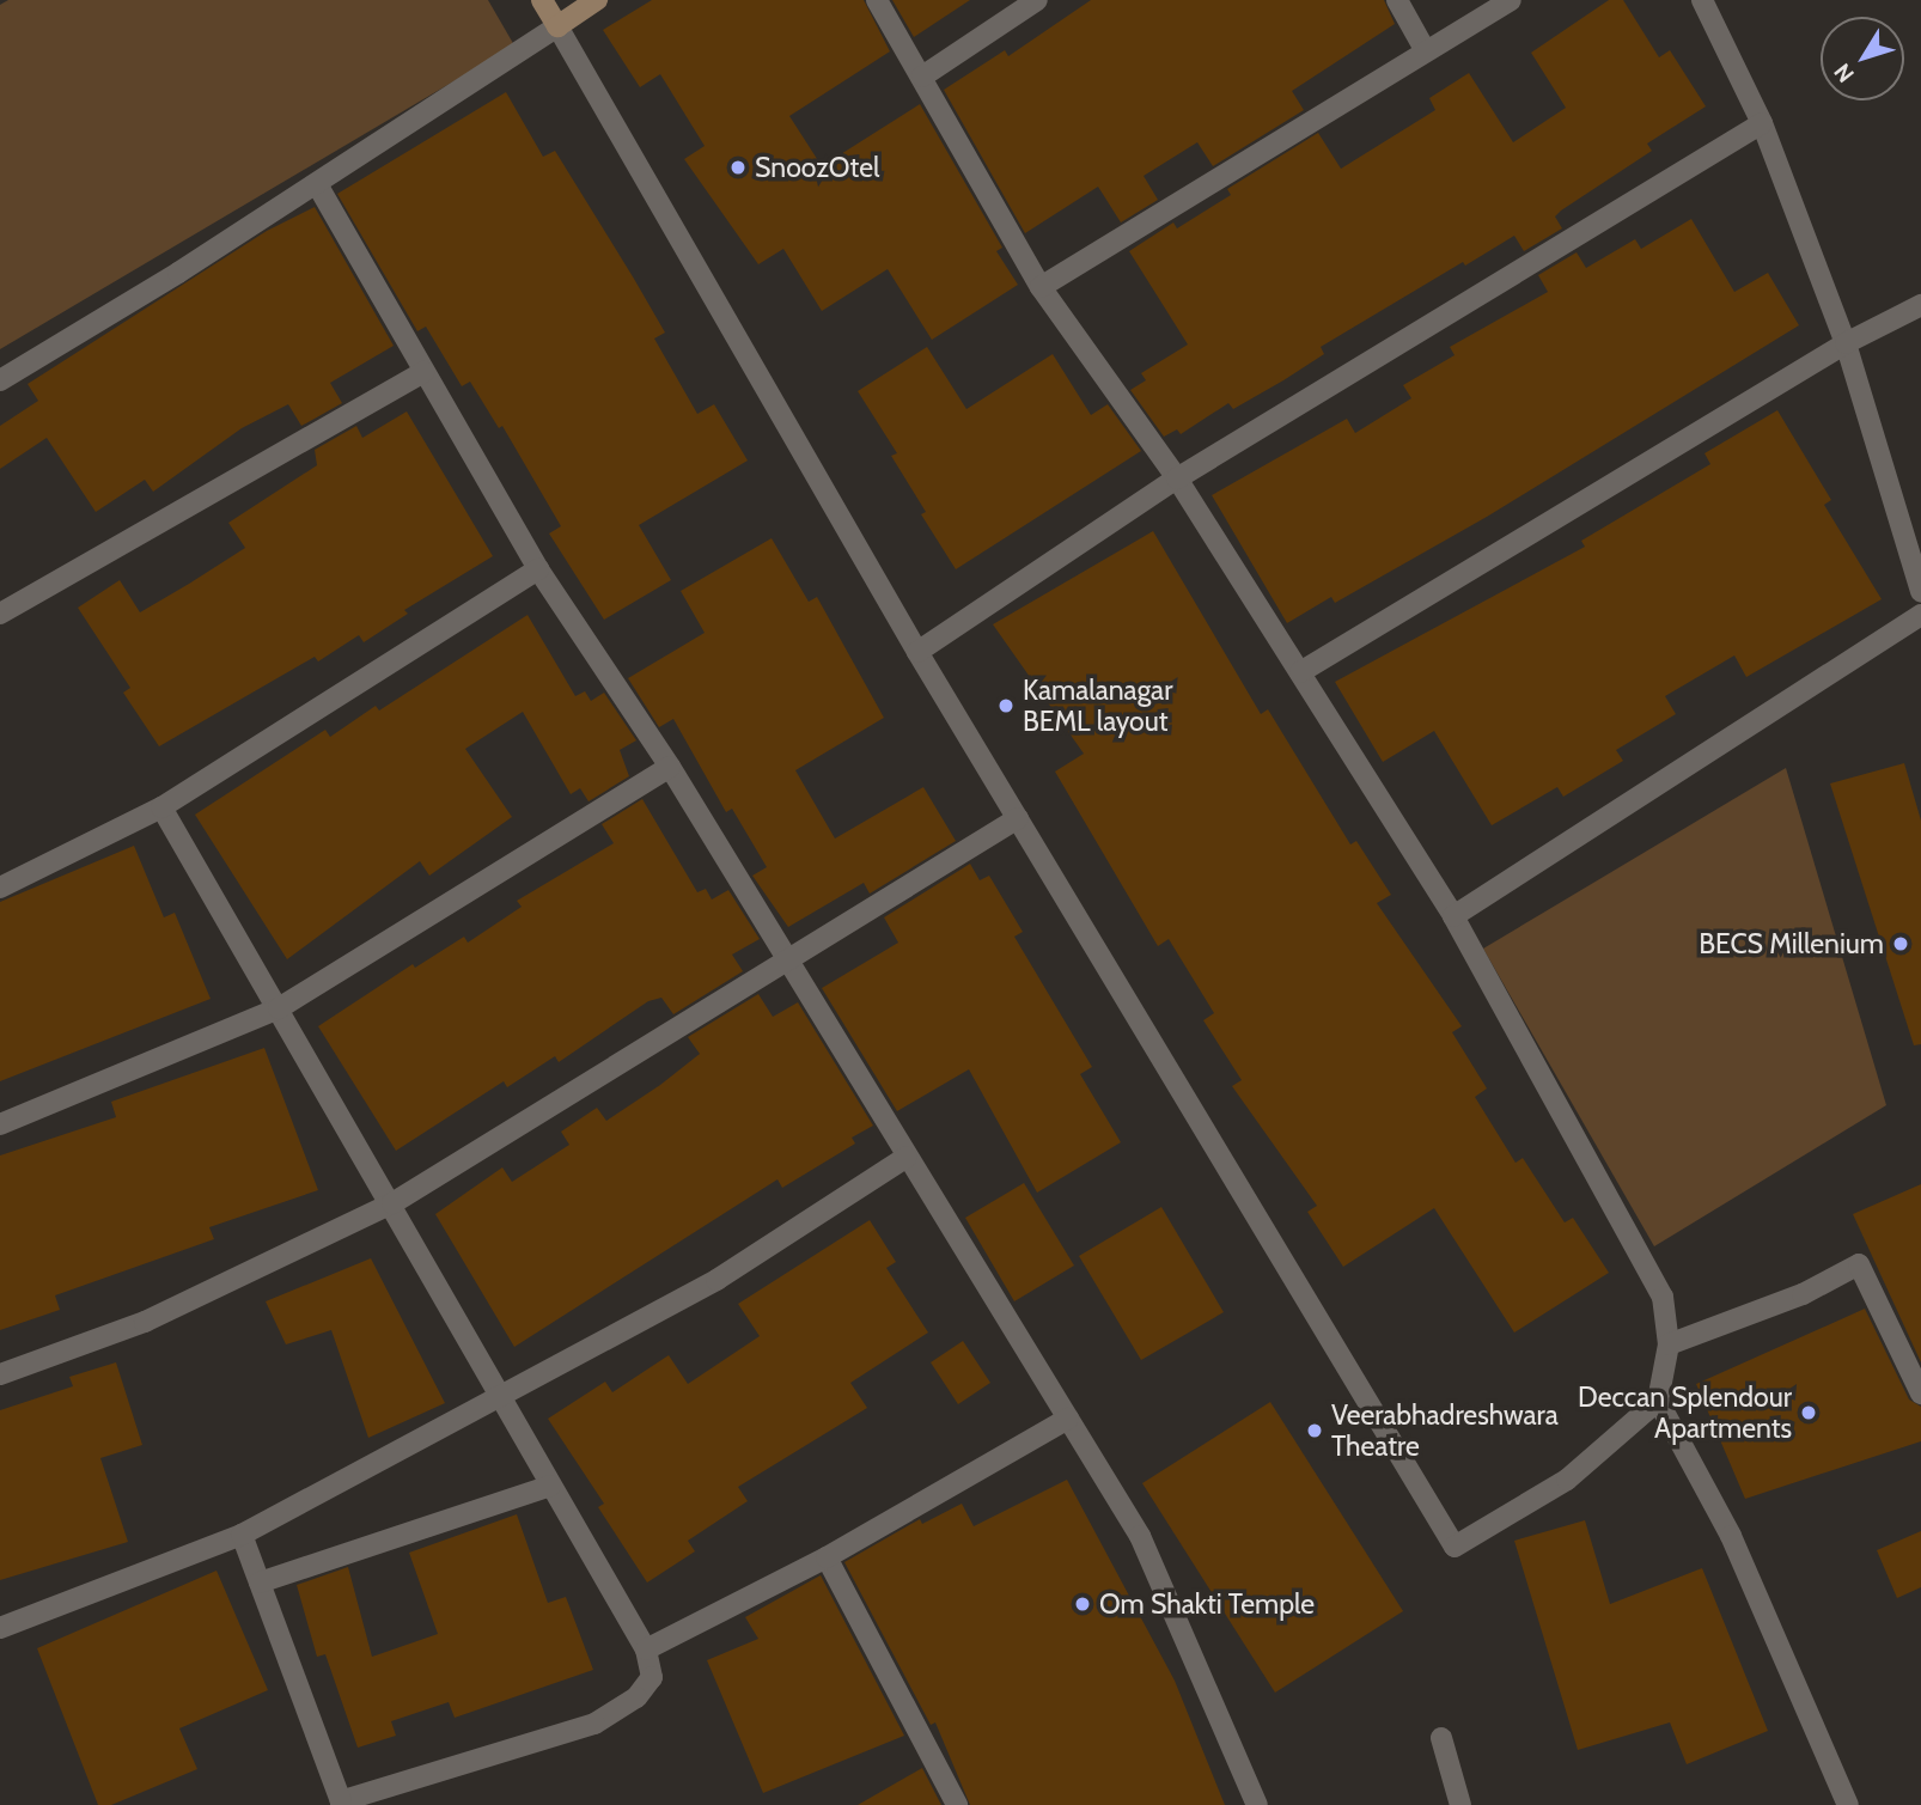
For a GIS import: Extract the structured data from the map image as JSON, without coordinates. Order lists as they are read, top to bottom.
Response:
{
  "places": [
    "SnoozOtel",
    "Kamalanagar BEML layout",
    "BECS Millenium",
    "Deccan Splendour Apartments",
    "Veerabhadreshwara Theatre",
    "Om Shakti Temple"
  ],
  "north": "bottom left"
}
